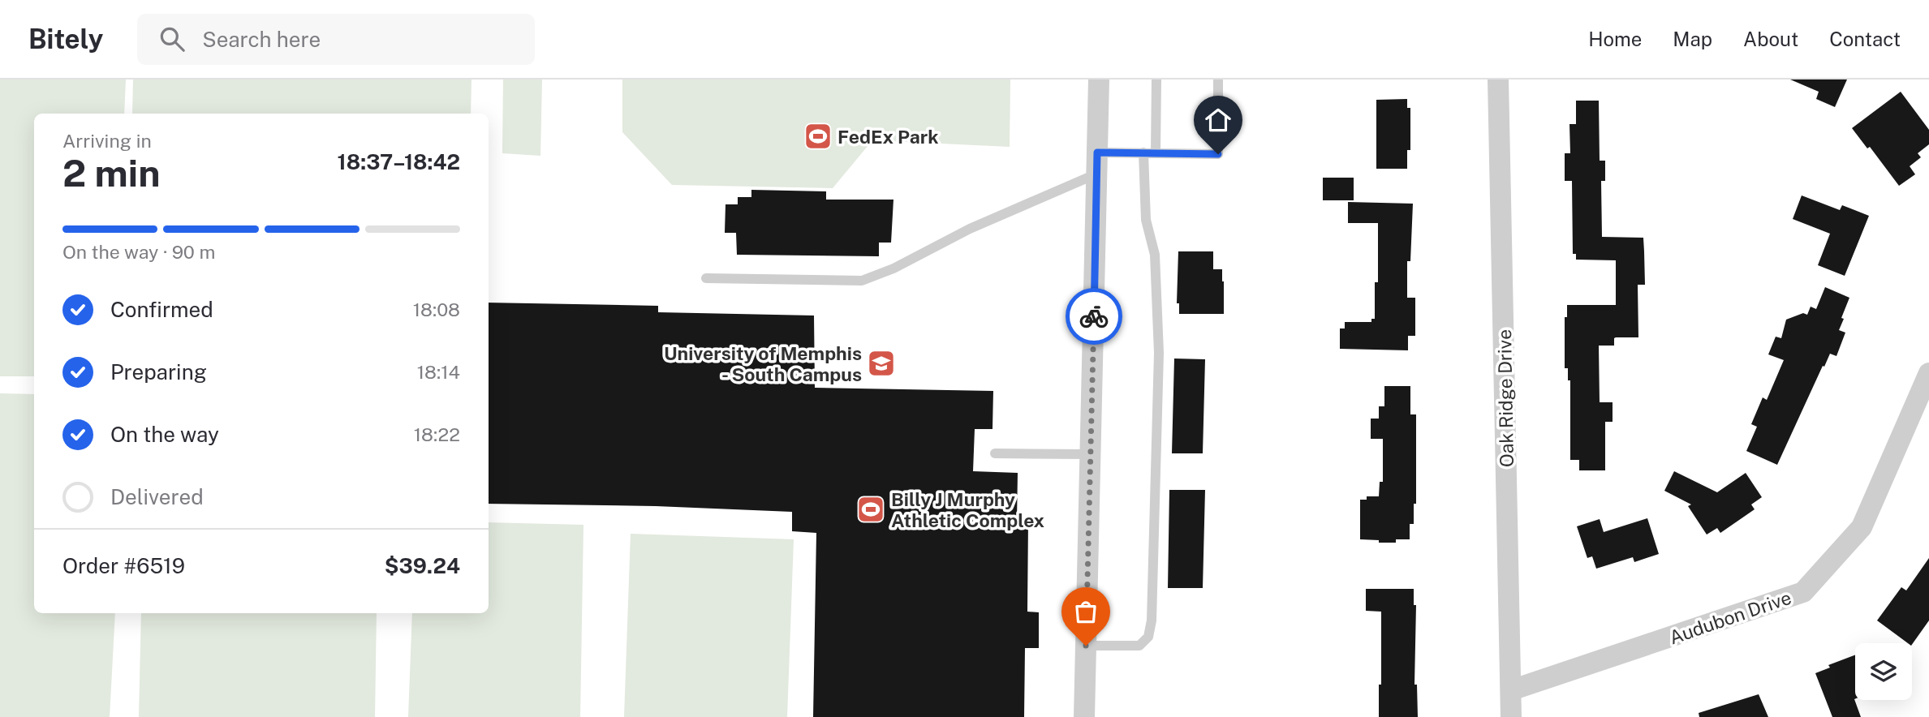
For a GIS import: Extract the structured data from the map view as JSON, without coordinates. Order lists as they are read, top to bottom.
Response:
{
  "streets": {
    "street": ["Oak Ridge Drive", "Audubon Drive"]
  },
  "crossings": [
    ["Oak Ridge Drive", "Audubon Drive"]
  ],
  "places": {
    "sports": ["FedEx Park", "Billy J Murphy Athletic Complex"],
    "school or university": ["University of Memphis - South Campus"]
  },
  "page": {
    "header": "Bitely",
    "search": "Search here",
    "nav": [
      "Home",
      "Map",
      "About",
      "Contact"
    ],
    "heading": ["2 min", "Arriving in", "18:37–18:42"],
    "panel": ["Order #6519", "$39.24"],
    "bar": "On the way · 90 m",
    "list": [
      ["Confirmed", "18:08"],
      ["Preparing", "18:14"],
      ["On the way", "18:22"],
      "Delivered"
    ]
  }
}
